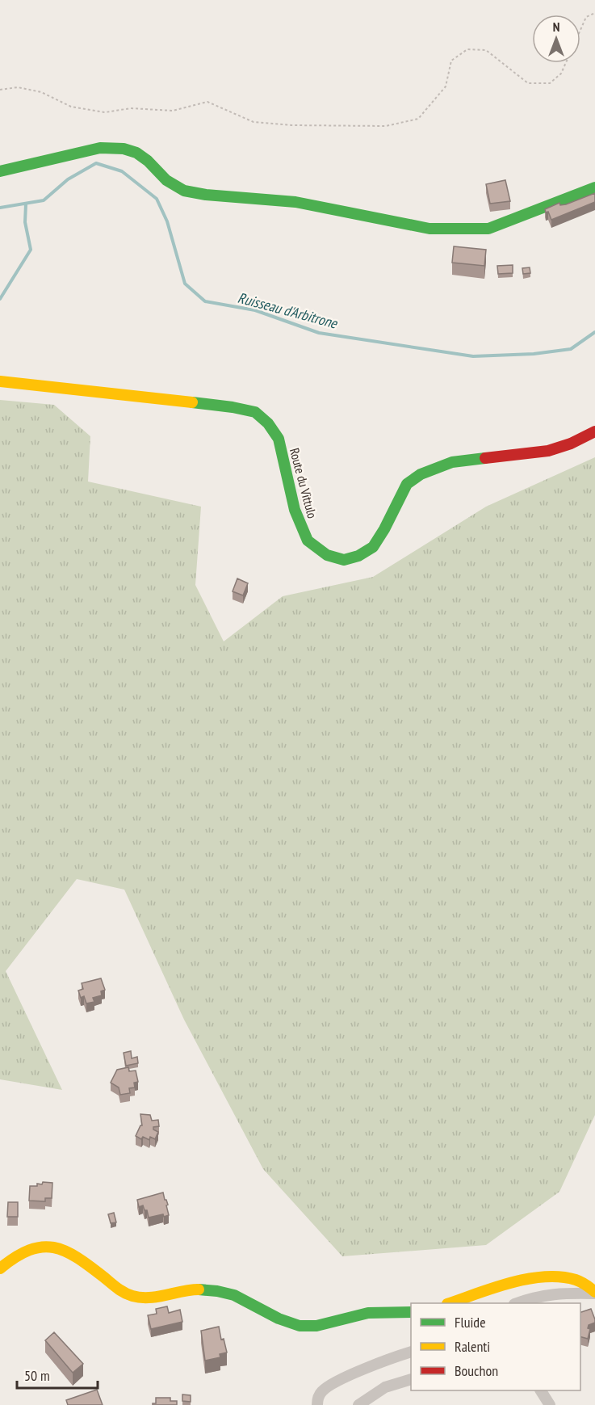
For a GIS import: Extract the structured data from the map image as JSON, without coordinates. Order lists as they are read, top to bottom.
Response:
{
  "streets": {
    "street": ["Route du Vittulo"]
  },
  "water": ["Ruisseau d'Arbitrone"],
  "legend": ["Fluide", "Ralenti", "Bouchon"],
  "scale_bar": "50 m",
  "north": "top"
}
